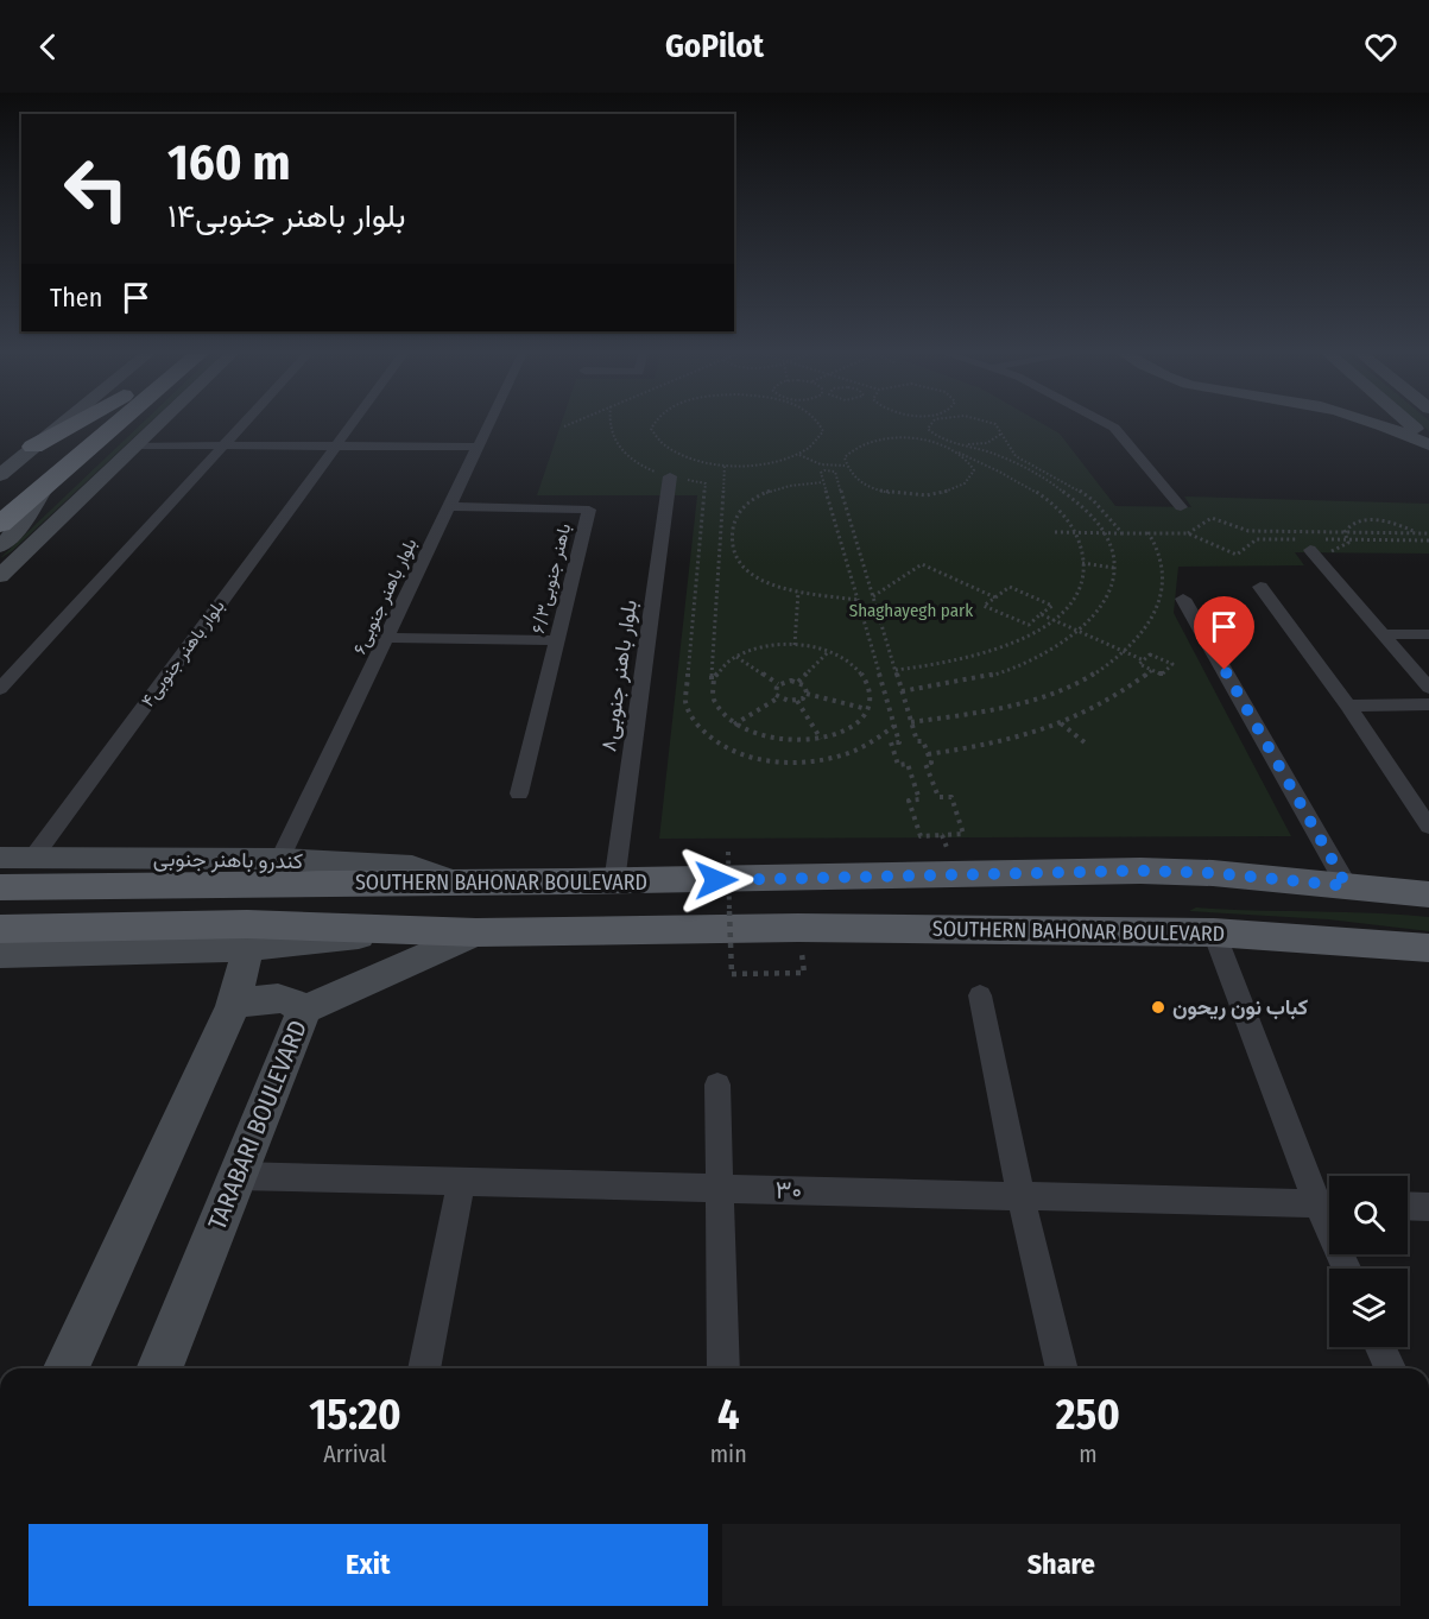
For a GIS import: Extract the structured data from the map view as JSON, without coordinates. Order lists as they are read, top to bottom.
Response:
{
  "streets": {
    "main road": ["کندرو باهنر جنوبی", "SOUTHERN BAHONAR BOULEVARD", "TARABARI BOULEVARD"],
    "street": [
      "۶/۳باهنر جنوبی",
      "بلوار باهنر جنوبی۶",
      "بلوار باهنر جنوبی۴",
      "۸بلوار باهنر جنوبی",
      "۳۰"
    ]
  },
  "crossings": [
    ["۶/۳باهنر جنوبی", "بلوار باهنر جنوبی۶"],
    ["بلوار باهنر جنوبی۶", "کندرو باهنر جنوبی"],
    ["بلوار باهنر جنوبی۴", "کندرو باهنر جنوبی"],
    ["۸بلوار باهنر جنوبی", "SOUTHERN BAHONAR BOULEVARD"],
    ["کندرو باهنر جنوبی", "SOUTHERN BAHONAR BOULEVARD"],
    ["SOUTHERN BAHONAR BOULEVARD", "TARABARI BOULEVARD"],
    ["TARABARI BOULEVARD", "۳۰"]
  ],
  "parks": ["Shaghayegh park"],
  "places": ["کباب نون ریحون"],
  "page": {
    "header": "GoPilot",
    "turn": ["160 m", "بلوار باهنر جنوبی۱۴"],
    "then": "Then",
    "eta": [
      "15:20",
      "Arrival",
      "4",
      "min",
      "250",
      "m"
    ],
    "buttons": ["Exit", "Share"]
  }
}
